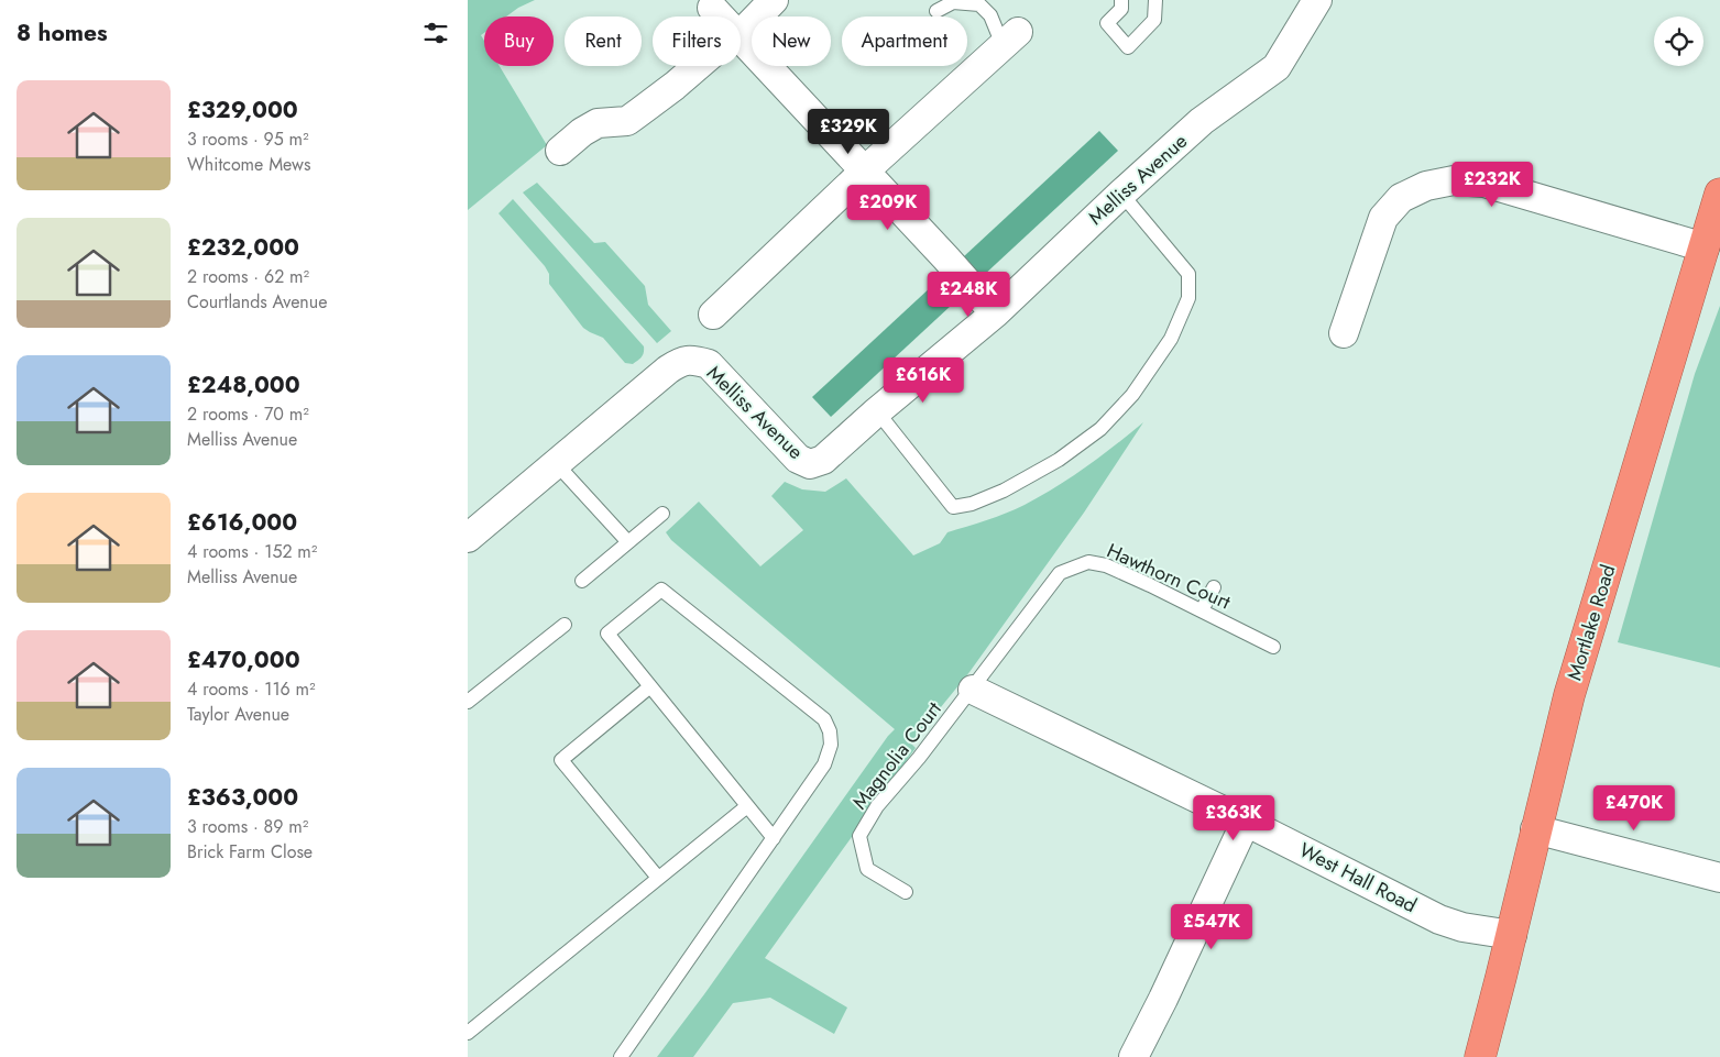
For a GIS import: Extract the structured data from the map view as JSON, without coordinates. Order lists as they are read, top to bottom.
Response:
{
  "streets": {
    "highway": ["Mortlake Road"],
    "street": ["Melliss Avenue", "West Hall Road"],
    "lane": ["Hawthorn Court", "Magnolia Court"]
  },
  "crossings": [
    ["Hawthorn Court", "Magnolia Court"],
    ["Hawthorn Court", "West Hall Road"],
    ["Mortlake Road", "West Hall Road"],
    ["Magnolia Court", "West Hall Road"]
  ],
  "page": {
    "heading": "8 homes",
    "chip": [
      "Buy",
      "Rent",
      "Filters",
      "New",
      "Apartment"
    ],
    "list": [
      {
        "name": "£329,000",
        "note": "3 rooms · 95 m² · Whitcome Mews"
      },
      {
        "name": "£232,000",
        "note": "2 rooms · 62 m² · Courtlands Avenue"
      },
      {
        "name": "£248,000",
        "note": "2 rooms · 70 m² · Melliss Avenue"
      },
      {
        "name": "£616,000",
        "note": "4 rooms · 152 m² · Melliss Avenue"
      },
      {
        "name": "£470,000",
        "note": "4 rooms · 116 m² · Taylor Avenue"
      },
      {
        "name": "£363,000",
        "note": "3 rooms · 89 m² · Brick Farm Close"
      }
    ],
    "price": [
      "£329K",
      "£232K",
      "£209K",
      "£248K",
      "£616K",
      "£470K",
      "£363K",
      "£547K"
    ]
  }
}
